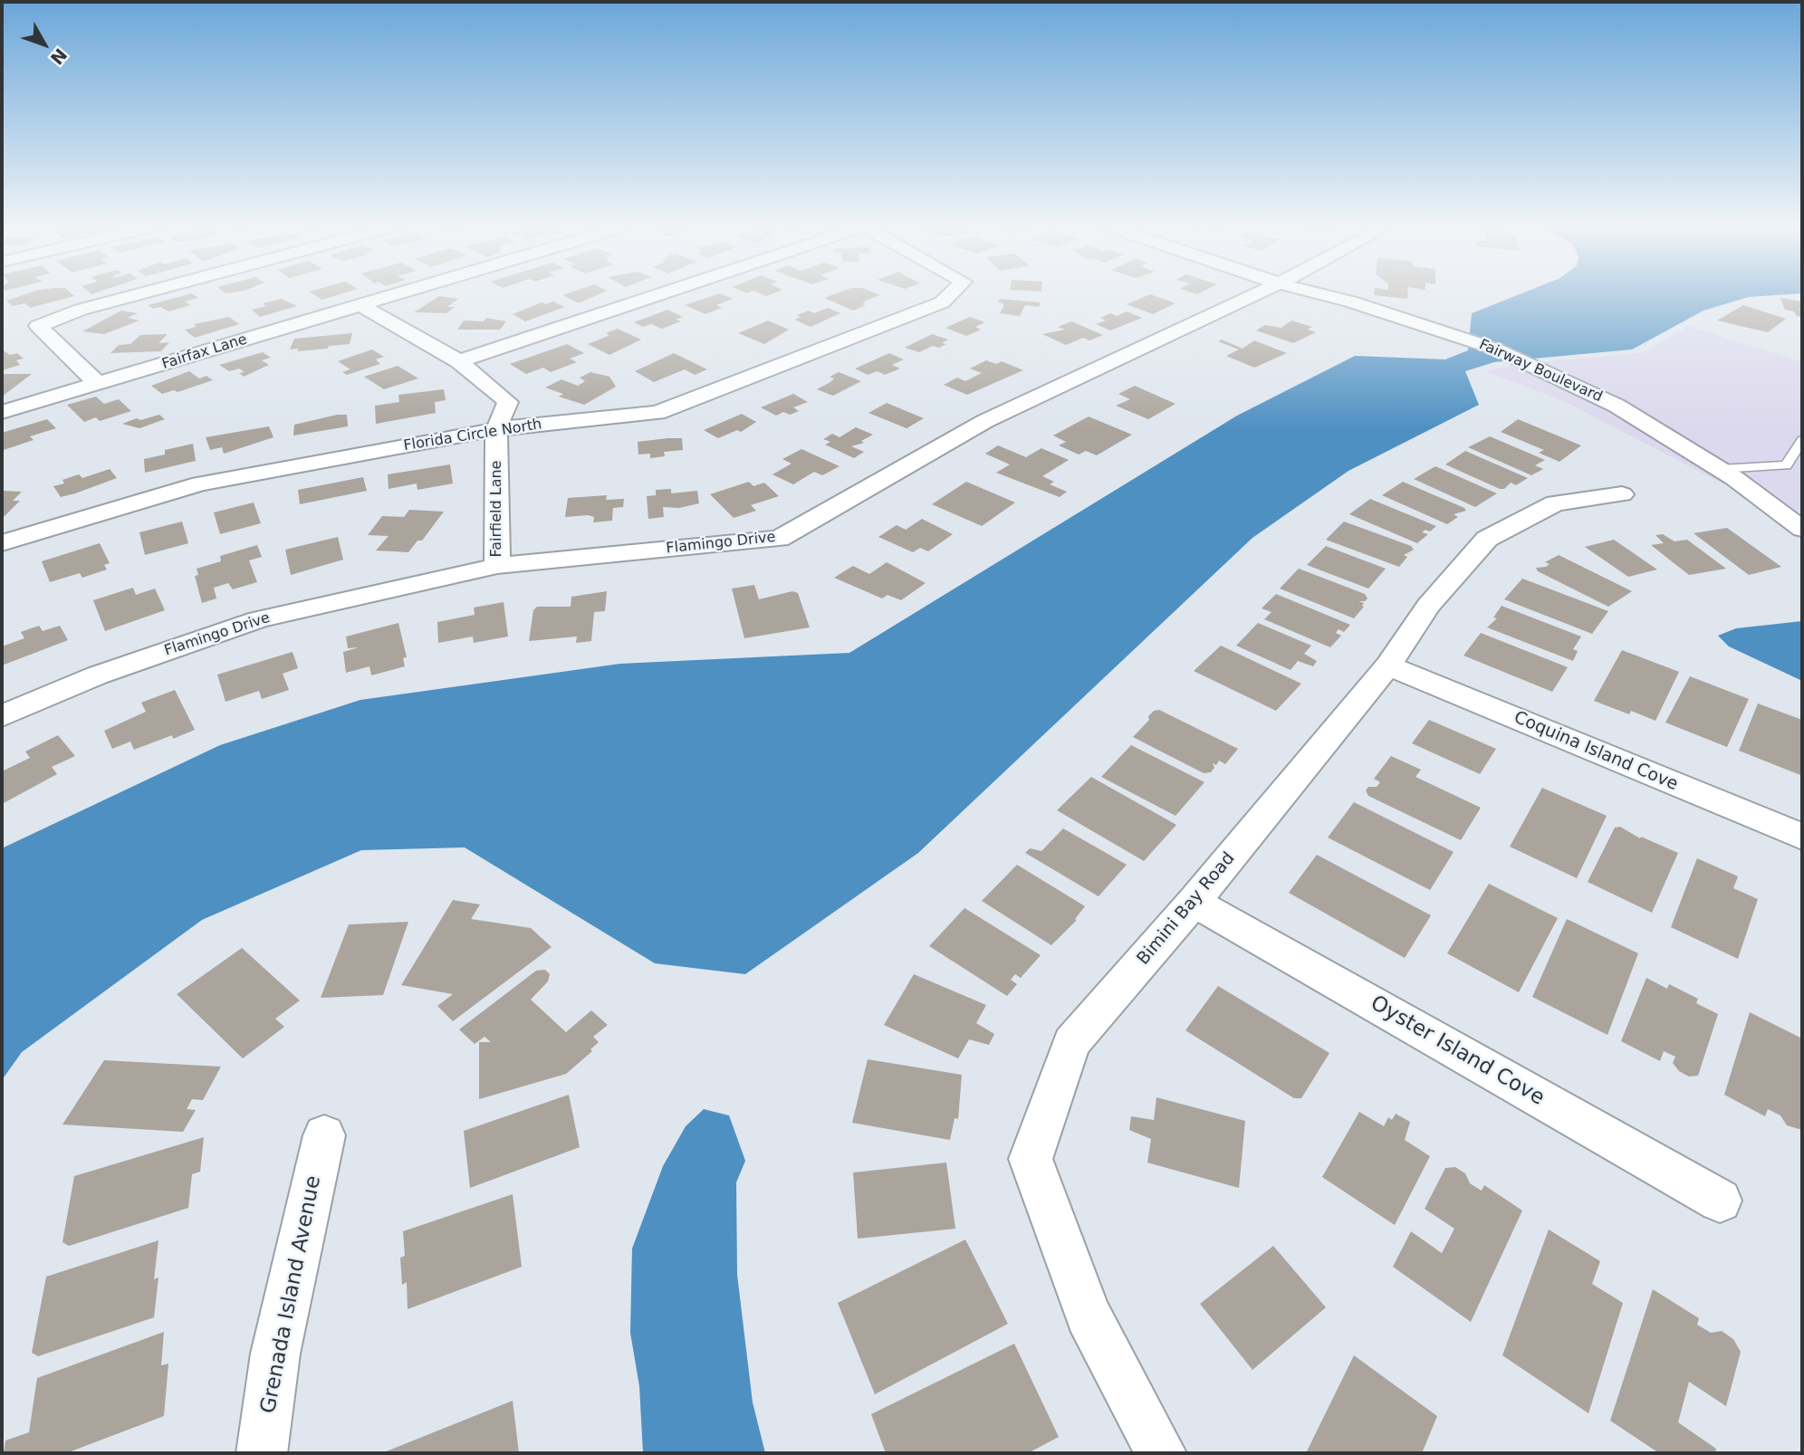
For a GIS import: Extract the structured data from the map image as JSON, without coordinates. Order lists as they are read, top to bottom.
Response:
{
  "streets": {
    "street": [
      "Fairfax Lane",
      "Fairway Boulevard",
      "Florida Circle North",
      "Fairfield Lane",
      "Flamingo Drive",
      "Coquina Island Cove",
      "Bimini Bay Road",
      "Oyster Island Cove",
      "Grenada Island Avenue"
    ]
  },
  "crossings": [
    ["Fairfax Lane", "Fairfield Lane"],
    ["Florida Circle North", "Fairfield Lane"],
    ["Fairfield Lane", "Flamingo Drive"],
    ["Coquina Island Cove", "Bimini Bay Road"],
    ["Bimini Bay Road", "Oyster Island Cove"]
  ],
  "north": "bottom right"
}
